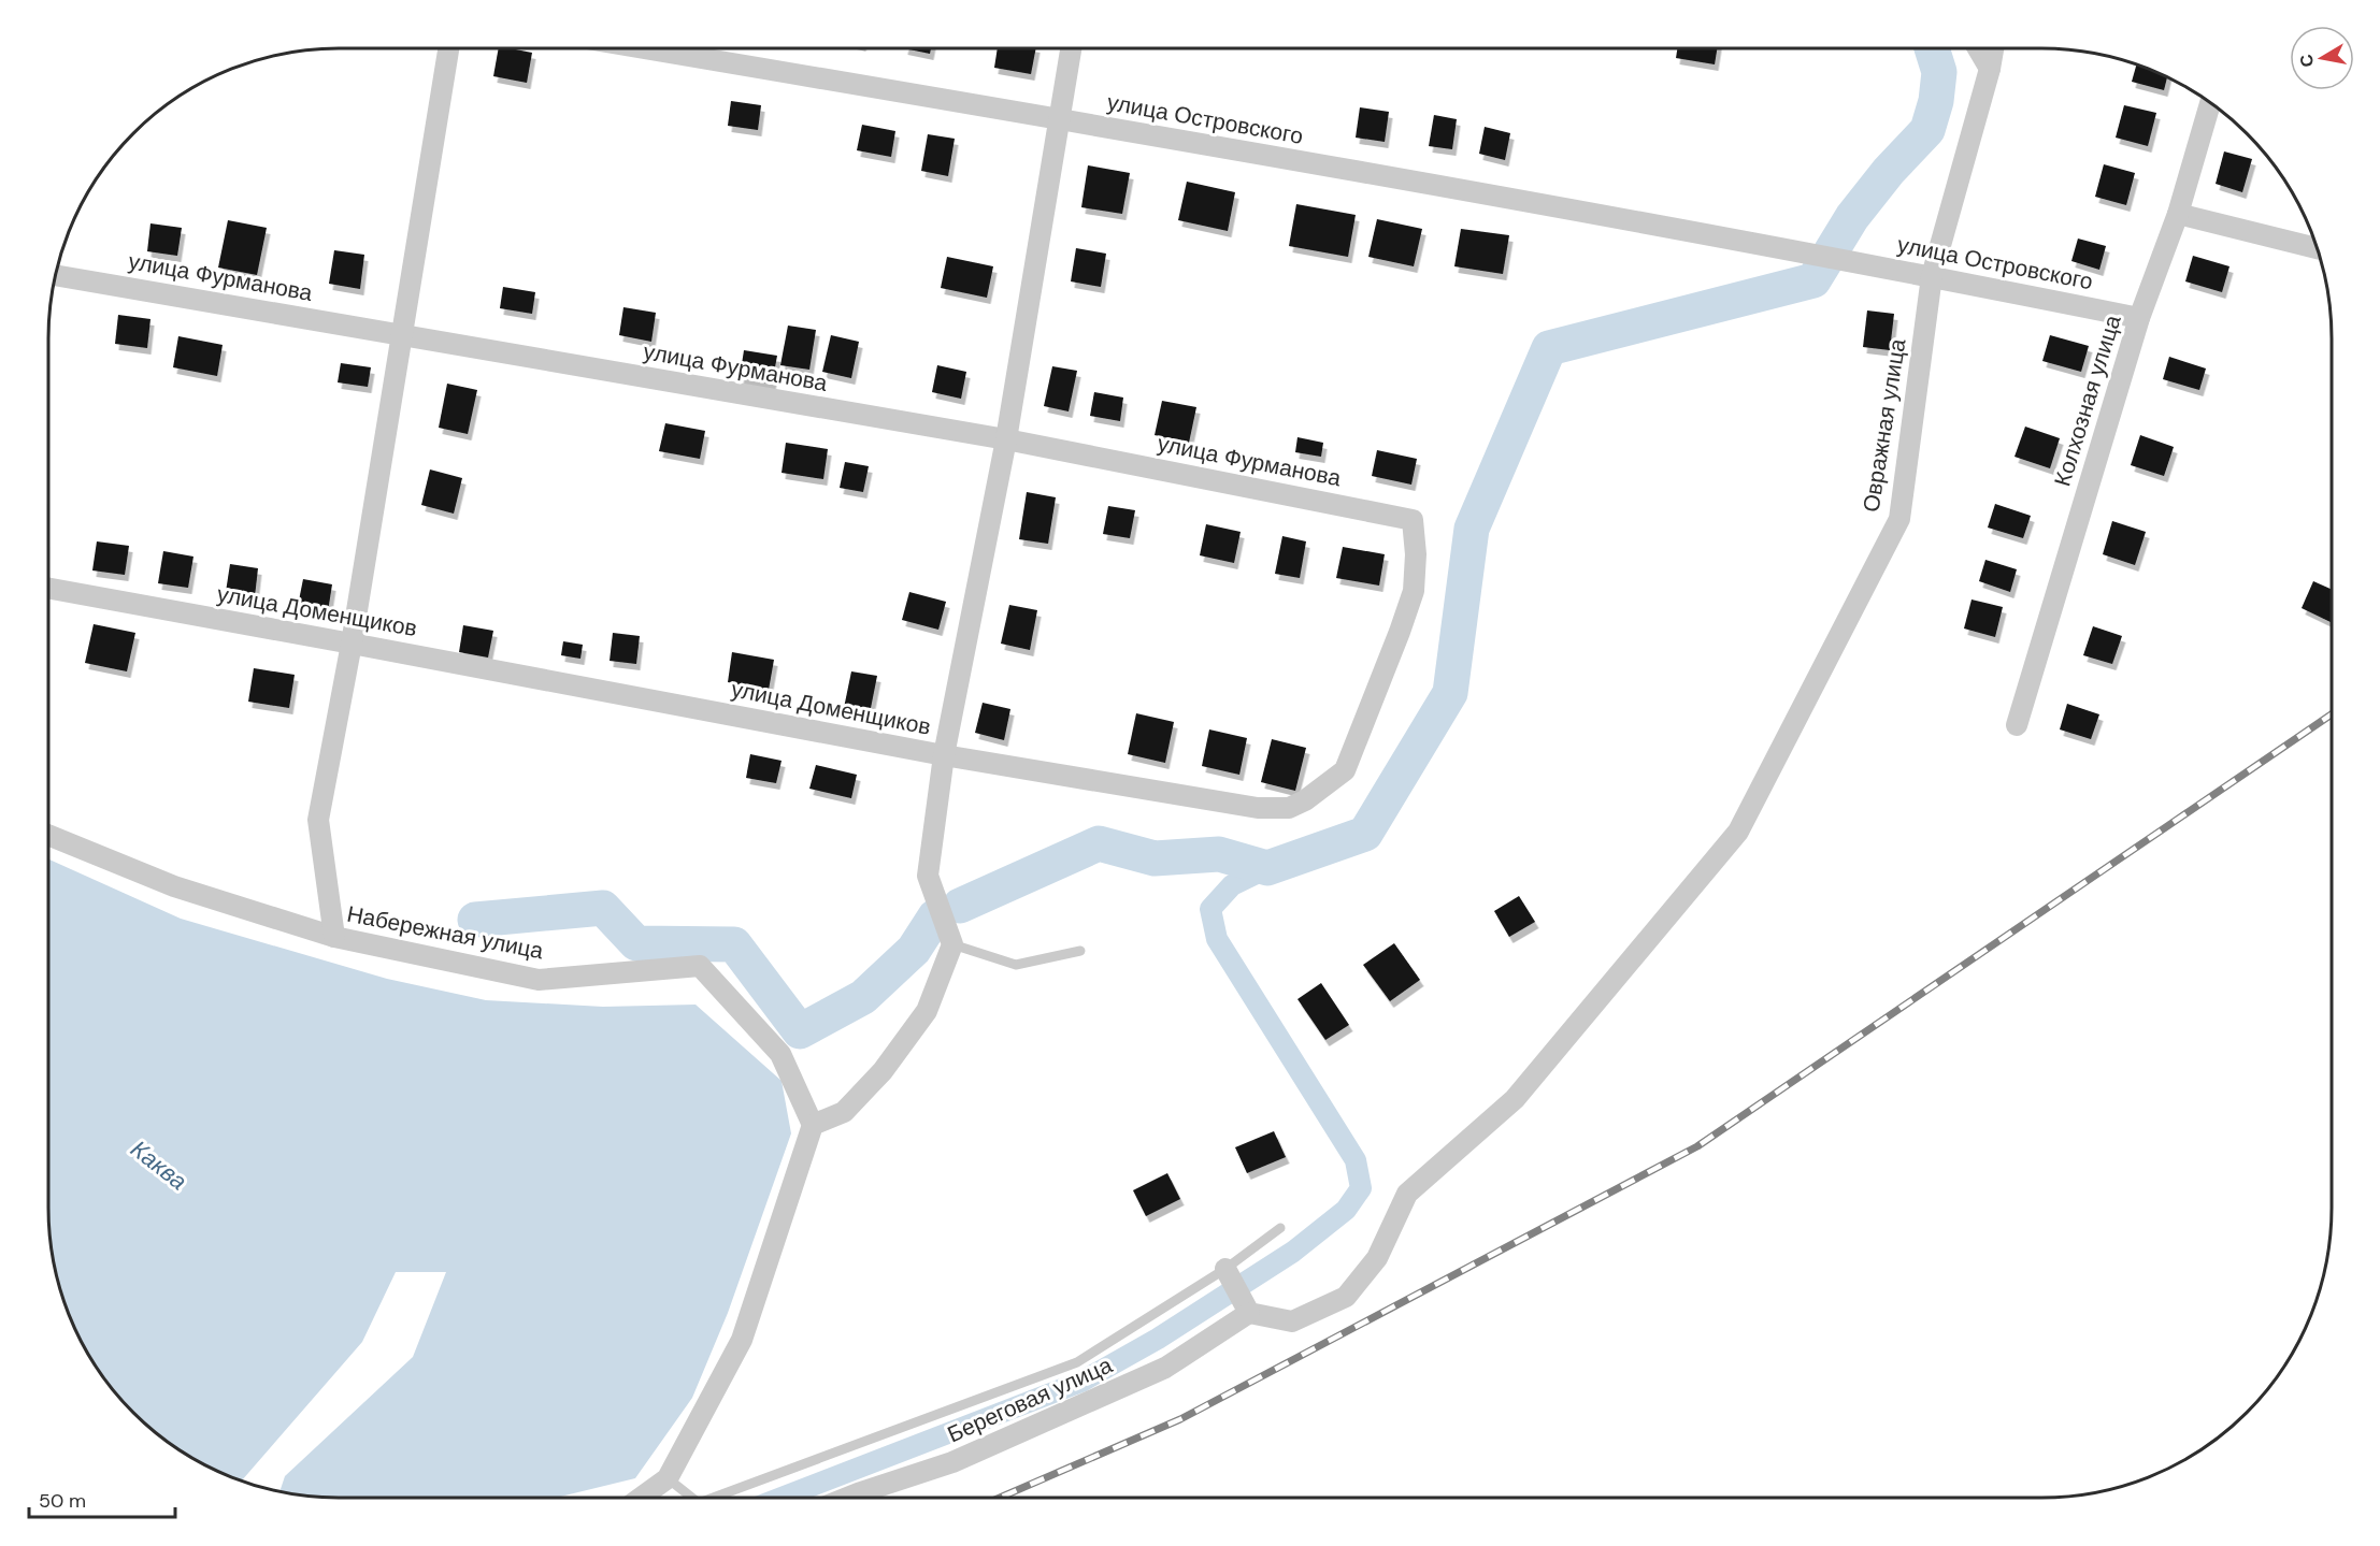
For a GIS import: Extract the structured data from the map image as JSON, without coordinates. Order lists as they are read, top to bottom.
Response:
{
  "streets": {
    "street": [
      "улица Островского",
      "улица Фурманова",
      "Колхозная улица",
      "Овражная улица",
      "улица Доменщиков",
      "Набережная улица",
      "Береговая улица"
    ]
  },
  "crossings": [
    ["улица Островского", "Колхозная улица"],
    ["улица Островского", "Овражная улица"],
    ["улица Фурманова", "улица Доменщиков"],
    ["Овражная улица", "Береговая улица"]
  ],
  "water": ["Каква"],
  "scale_bar": "50 m",
  "north": "left"
}
